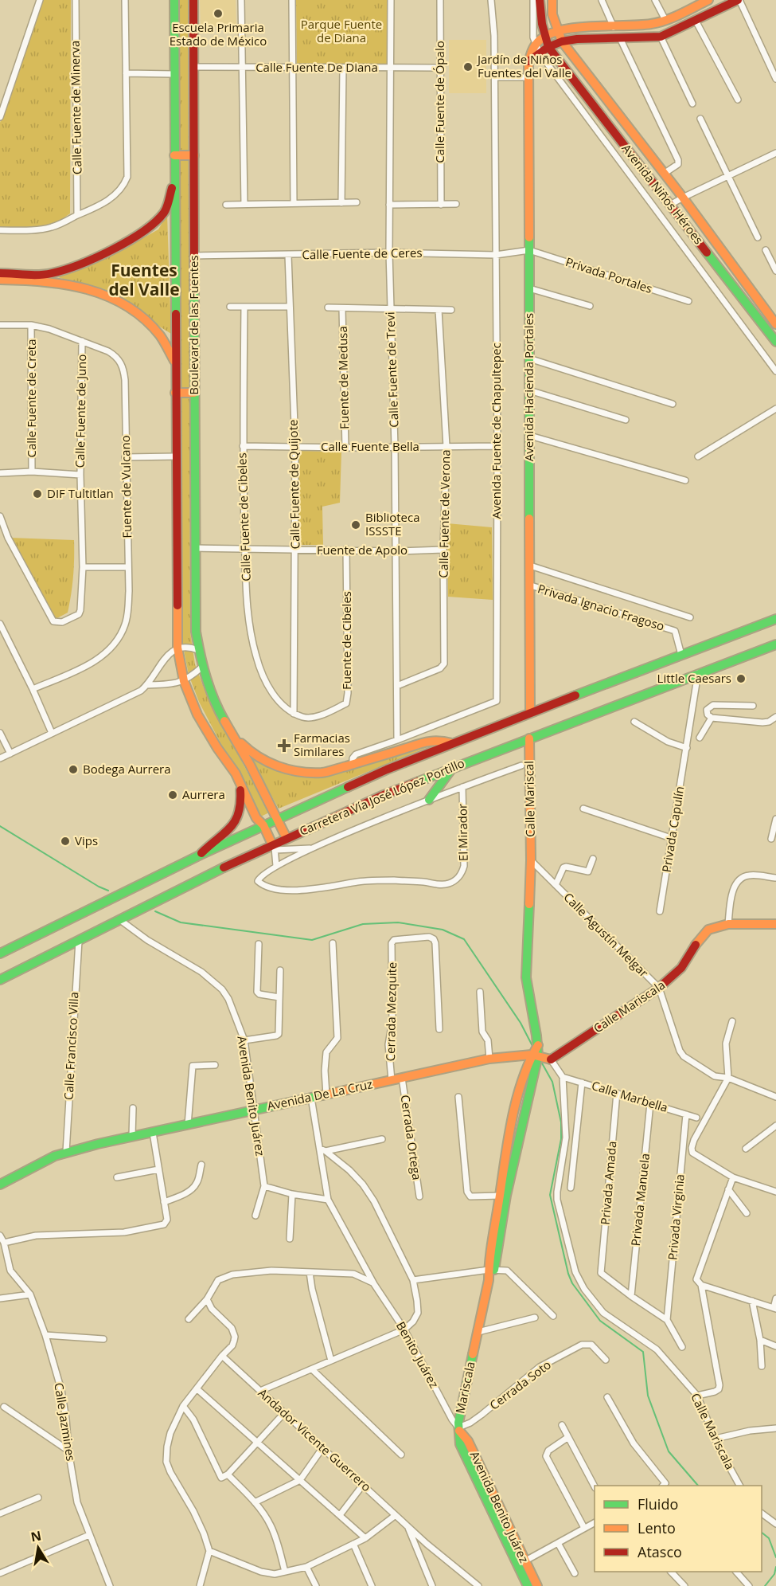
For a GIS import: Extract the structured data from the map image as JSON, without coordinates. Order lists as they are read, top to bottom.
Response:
{
  "streets": {
    "main road": [
      "Avenida Niños Héroes",
      "Boulevard de las Fuentes",
      "Avenida Hacienda Portales",
      "Carretera Vía José López Portillo",
      "Calle Mariscal",
      "Calle Mariscala",
      "Avenida De La Cruz",
      "Avenida Benito Juárez",
      "Mariscala"
    ],
    "street": [
      "Calle Fuente De Diana",
      "Calle Fuente de Ópalo",
      "Calle Fuente de Minerva",
      "Calle Fuente de Ceres",
      "Privada Portales",
      "Calle Fuente de Trevi",
      "Fuente de Medusa",
      "Calle Fuente de Creta",
      "Calle Fuente de Juno",
      "Avenida Fuente de Chapultepec",
      "Calle Fuente Bella",
      "Calle Fuente de Quijote",
      "Fuente de Vulcano",
      "Calle Fuente de Verona",
      "Calle Fuente de Cibeles",
      "Fuente de Apolo",
      "Privada Ignacio Fragoso",
      "Fuente de Cibeles",
      "Privada Capulín",
      "El Mirador",
      "Calle Agustín Melgar",
      "Cerrada Mezquite",
      "Calle Francisco Villa",
      "Calle Marbella",
      "Cerrada Ortega",
      "Privada Amada",
      "Privada Manuela",
      "Privada Virginia",
      "Benito Juárez",
      "Cerrada Soto",
      "Calle Jazmines",
      "Andador Vicente Guerrero"
    ]
  },
  "crossings": [
    ["Calle Fuente De Diana", "Calle Fuente de Ópalo"],
    ["Calle Fuente De Diana", "Boulevard de las Fuentes"],
    ["Calle Fuente De Diana", "Calle Fuente de Trevi"],
    ["Avenida Niños Héroes", "Avenida Hacienda Portales"],
    ["Calle Fuente de Ceres", "Privada Portales"],
    ["Calle Fuente de Ceres", "Boulevard de las Fuentes"],
    ["Calle Fuente de Ceres", "Calle Fuente de Trevi"],
    ["Calle Fuente de Ceres", "Avenida Hacienda Portales"],
    ["Calle Fuente de Ceres", "Avenida Fuente de Chapultepec"],
    ["Calle Fuente de Ceres", "Calle Fuente de Quijote"],
    ["Privada Portales", "Avenida Hacienda Portales"],
    ["Boulevard de las Fuentes", "Fuente de Apolo"],
    ["Boulevard de las Fuentes", "Carretera Vía José López Portillo"],
    ["Calle Fuente de Trevi", "Avenida Fuente de Chapultepec"],
    ["Calle Fuente de Trevi", "Calle Fuente Bella"],
    ["Calle Fuente de Trevi", "Calle Fuente de Verona"],
    ["Calle Fuente de Trevi", "Fuente de Apolo"],
    ["Fuente de Medusa", "Calle Fuente Bella"],
    ["Avenida Hacienda Portales", "Privada Ignacio Fragoso"],
    ["Avenida Hacienda Portales", "Carretera Vía José López Portillo"],
    ["Calle Fuente de Creta", "Fuente de Vulcano"],
    ["Calle Fuente de Juno", "Fuente de Vulcano"],
    ["Avenida Fuente de Chapultepec", "Calle Fuente Bella"],
    ["Calle Fuente Bella", "Calle Fuente de Quijote"],
    ["Calle Fuente Bella", "Calle Fuente de Verona"],
    ["Calle Fuente Bella", "Calle Fuente de Cibeles"],
    ["Calle Fuente de Quijote", "Calle Fuente de Cibeles"],
    ["Calle Fuente de Quijote", "Fuente de Apolo"],
    ["Calle Fuente de Quijote", "Fuente de Cibeles"],
    ["Calle Fuente de Verona", "Fuente de Apolo"],
    ["Calle Fuente de Cibeles", "Fuente de Apolo"],
    ["Calle Fuente de Cibeles", "Fuente de Cibeles"],
    ["Fuente de Apolo", "Fuente de Cibeles"],
    ["Privada Ignacio Fragoso", "Carretera Vía José López Portillo"],
    ["Carretera Vía José López Portillo", "Calle Mariscal"],
    ["Carretera Vía José López Portillo", "Privada Capulín"],
    ["Carretera Vía José López Portillo", "Calle Francisco Villa"],
    ["Carretera Vía José López Portillo", "Avenida Benito Juárez"],
    ["Calle Mariscal", "Calle Agustín Melgar"],
    ["Calle Agustín Melgar", "Calle Mariscala"],
    ["Calle Mariscala", "Calle Marbella"],
    ["Cerrada Mezquite", "Avenida De La Cruz"],
    ["Calle Francisco Villa", "Avenida De La Cruz"],
    ["Avenida De La Cruz", "Avenida Benito Juárez"],
    ["Avenida De La Cruz", "Cerrada Ortega"],
    ["Avenida Benito Juárez", "Benito Juárez"],
    ["Avenida Benito Juárez", "Cerrada Soto"],
    ["Avenida Benito Juárez", "Mariscala"],
    ["Calle Marbella", "Privada Amada"],
    ["Calle Marbella", "Privada Manuela"],
    ["Calle Marbella", "Privada Virginia"],
    ["Privada Amada", "Privada Manuela"],
    ["Benito Juárez", "Cerrada Soto"],
    ["Benito Juárez", "Mariscala"],
    ["Cerrada Soto", "Mariscala"]
  ],
  "districts": ["Fuentes del Valle"],
  "parks": ["Parque Fuente de Diana"],
  "places": {
    "other": [
      "Escuela Primaria Estado de México",
      "Jardín de Niños Fuentes del Valle",
      "DIF Tultitlan",
      "Biblioteca ISSSTE",
      "Little Caesars",
      "Bodega Aurrera",
      "Aurrera",
      "Vips"
    ],
    "health": ["Farmacias Similares"]
  },
  "legend": ["Fluido", "Lento", "Atasco"],
  "north": "top"
}
